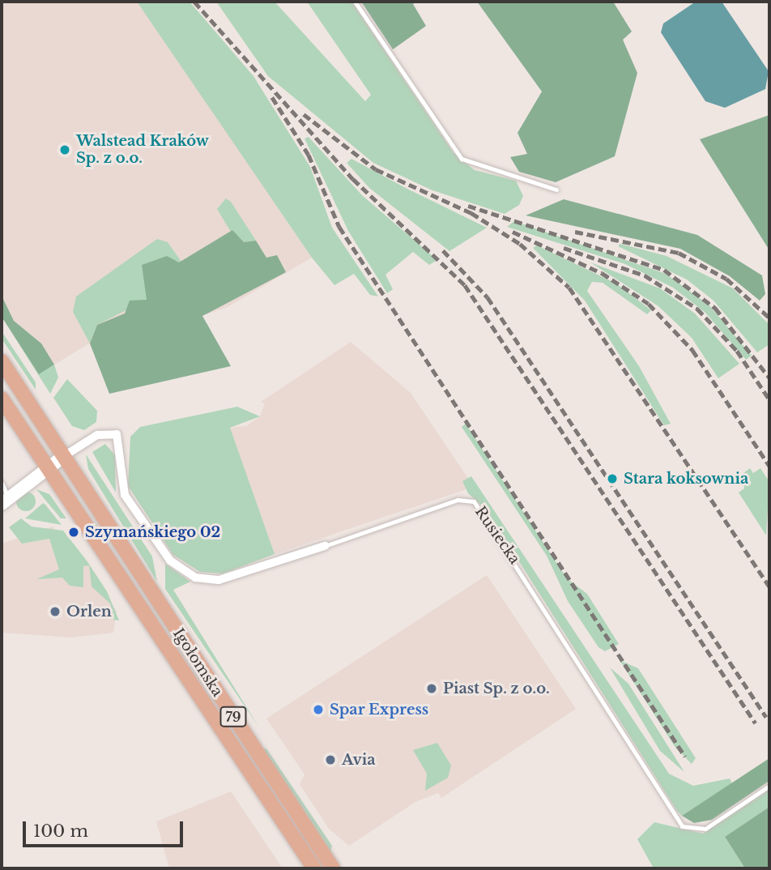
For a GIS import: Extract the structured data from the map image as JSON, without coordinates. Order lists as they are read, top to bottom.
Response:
{
  "streets": {
    "main road": ["Igołomska", "79"],
    "street": ["Rusiecka"]
  },
  "crossings": [
    ["Rusiecka", "Igołomska"]
  ],
  "places": [
    "Walstead Kraków Sp. z o.o.",
    "Stara koksownia",
    "Szymańskiego 02",
    "Orlen",
    "Piast Sp. z o.o.",
    "Spar Express",
    "Avia"
  ],
  "scale_bar": "100 m"
}
